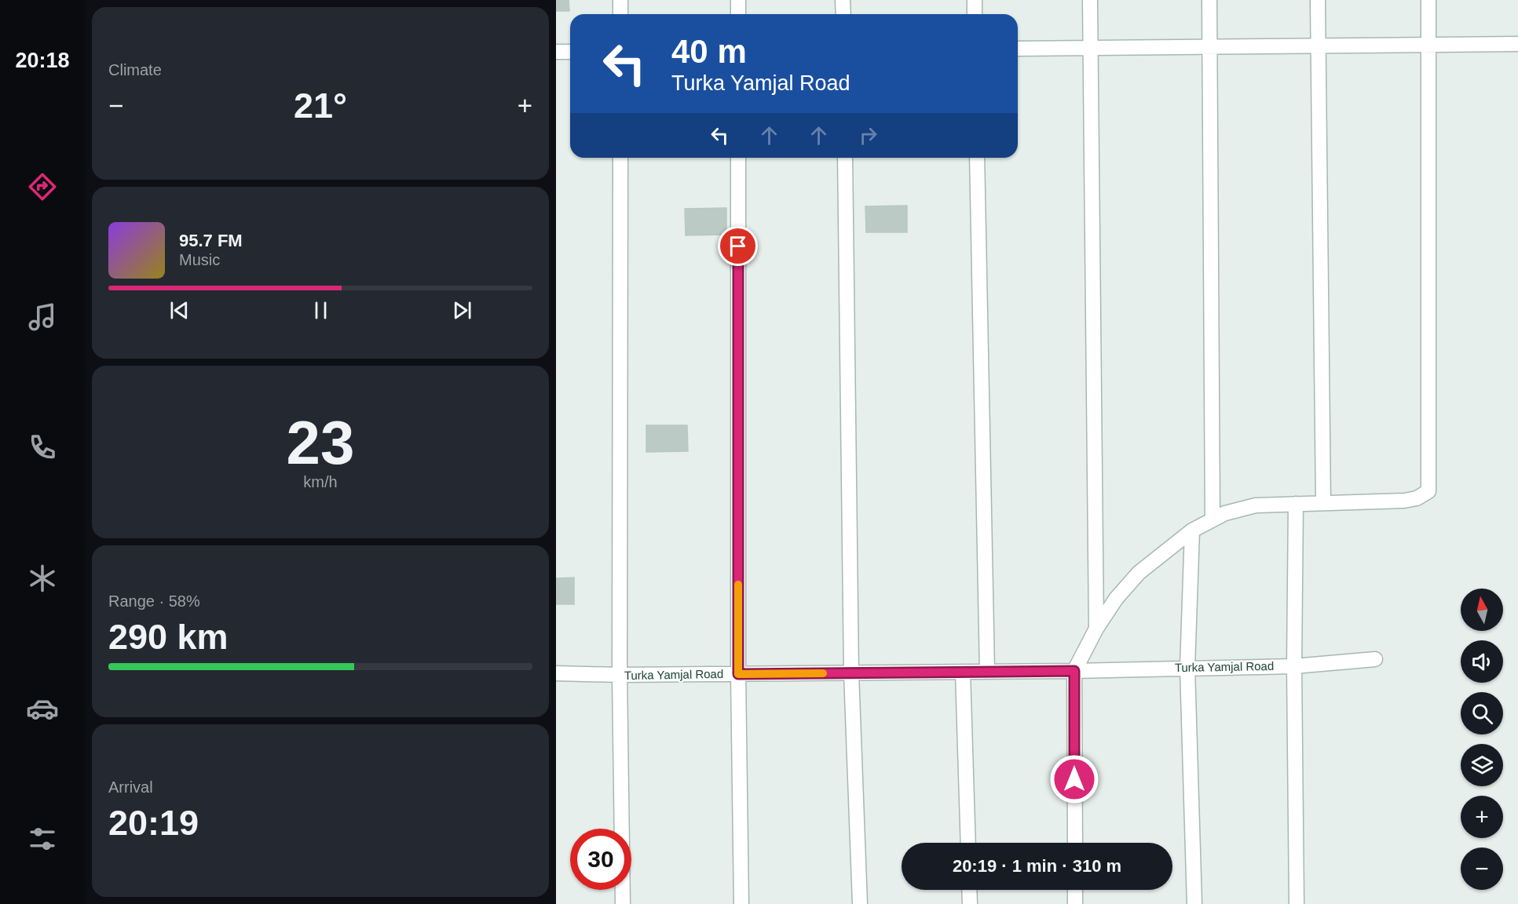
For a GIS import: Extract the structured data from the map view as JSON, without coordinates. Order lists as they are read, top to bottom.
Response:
{
  "streets": {
    "street": ["Turka Yamjal Road"]
  },
  "north": "top",
  "page": {
    "tabs": "20:18",
    "tile": [
      "Climate",
      ["23", "km/h"],
      ["Range · 58%", "290 km"],
      ["Arrival", "20:19"]
    ],
    "turn": ["40 m", "Turka Yamjal Road"],
    "heat": ["−", "21°", "+"],
    "song": ["95.7 FM", "Music"],
    "map_buttons": ["+", "−"],
    "limit": "30",
    "trip": "20:19 · 1 min · 310 m"
  }
}
